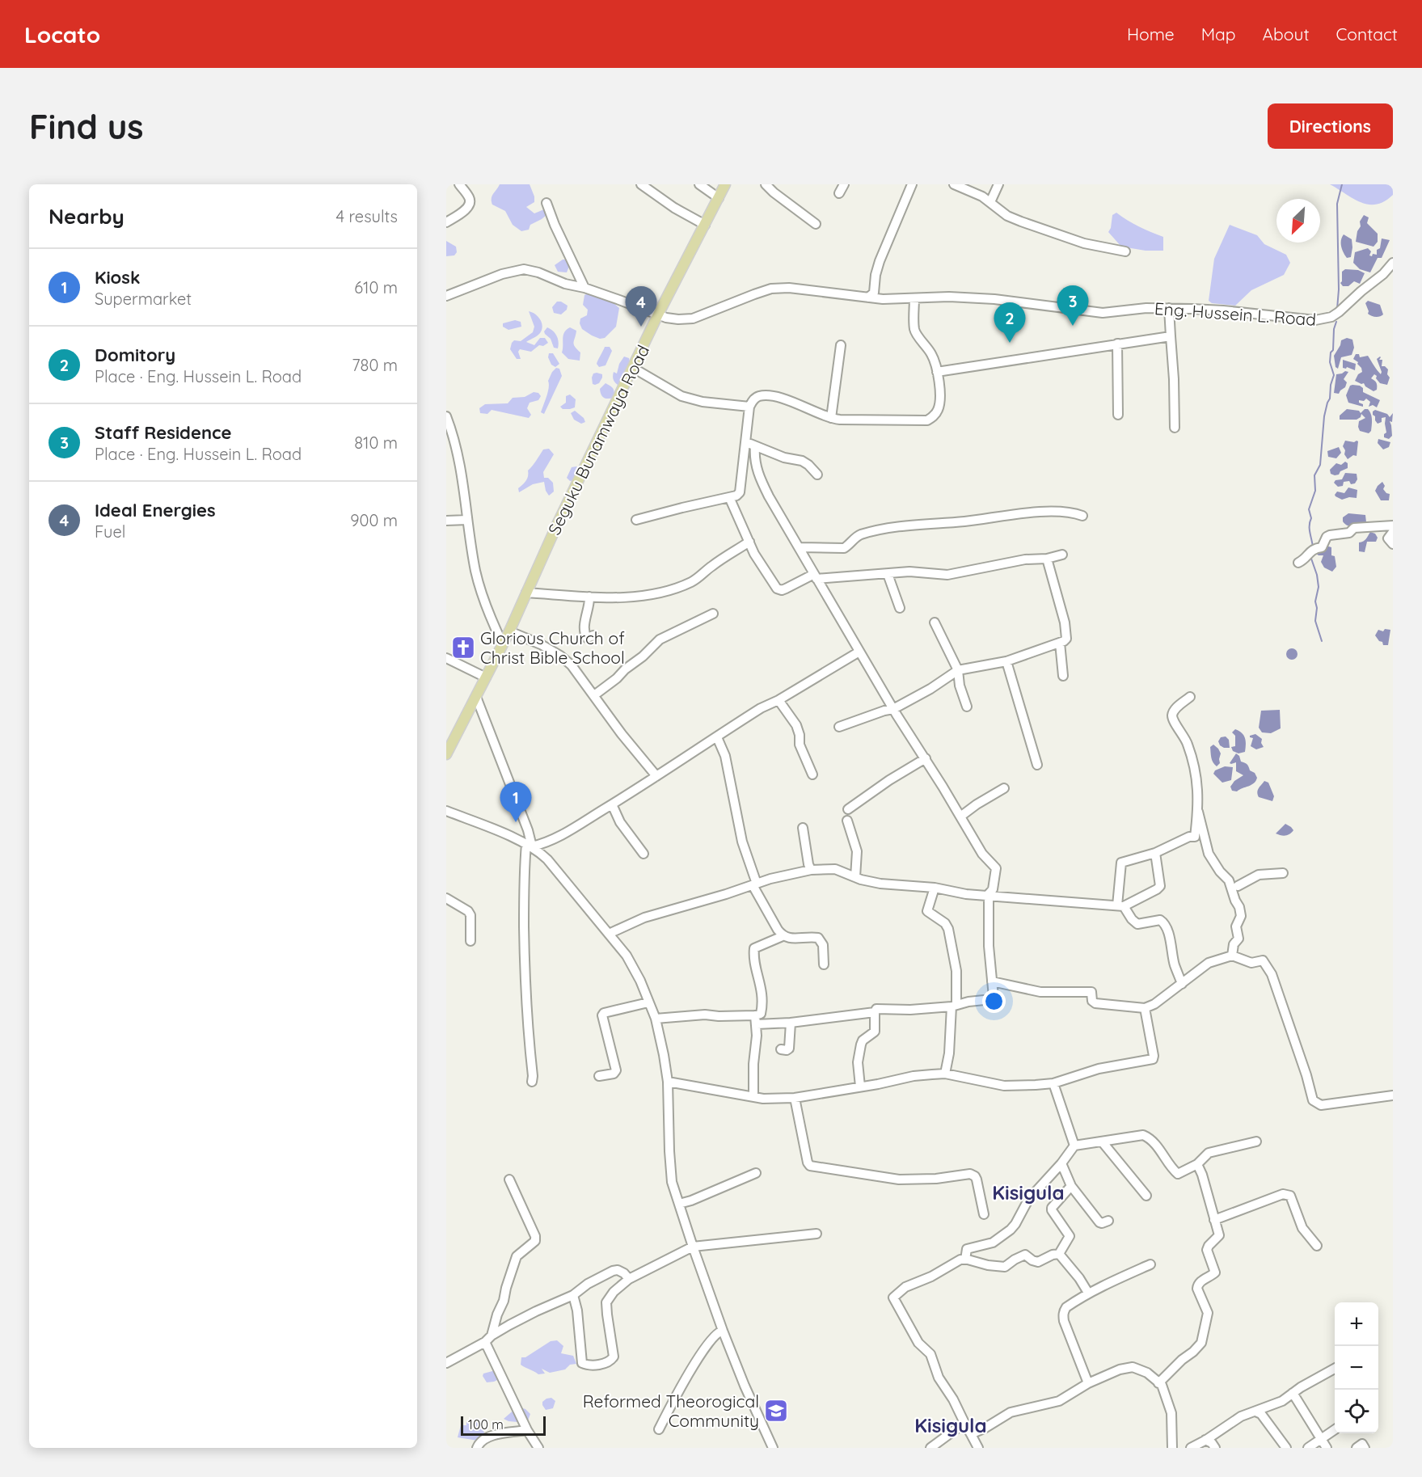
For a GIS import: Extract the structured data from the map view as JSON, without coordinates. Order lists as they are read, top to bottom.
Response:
{
  "streets": {
    "main road": ["Seguku Bunamwaya Road"],
    "street": ["Eng. Hussein L. Road"]
  },
  "crossings": [
    ["Eng. Hussein L. Road", "Seguku Bunamwaya Road"]
  ],
  "districts": ["Kisigula", "Kisigula"],
  "places": {
    "church": ["Glorious Church of Christ Bible School"],
    "school or university": ["Reformed Theorogical Community"]
  },
  "scale_bar": "100 m",
  "north": "bottom left",
  "page": {
    "header": "Locato",
    "nav": [
      "Home",
      "Map",
      "About",
      "Contact"
    ],
    "buttons": "Directions",
    "title": "Find us",
    "heading": ["Nearby", "4 results"],
    "list": [
      {
        "mark": "1",
        "name": "Kiosk",
        "note": "Supermarket",
        "value": "610 m"
      },
      {
        "mark": "2",
        "name": "Domitory",
        "note": "Place · Eng. Hussein L. Road",
        "value": "780 m"
      },
      {
        "mark": "3",
        "name": "Staff Residence",
        "note": "Place · Eng. Hussein L. Road",
        "value": "810 m"
      },
      {
        "mark": "4",
        "name": "Ideal Energies",
        "note": "Fuel",
        "value": "900 m"
      }
    ],
    "pins": [
      "3",
      "4",
      "2",
      "1"
    ],
    "map_buttons": ["+", "−"],
    "scale": "100 m"
  }
}
